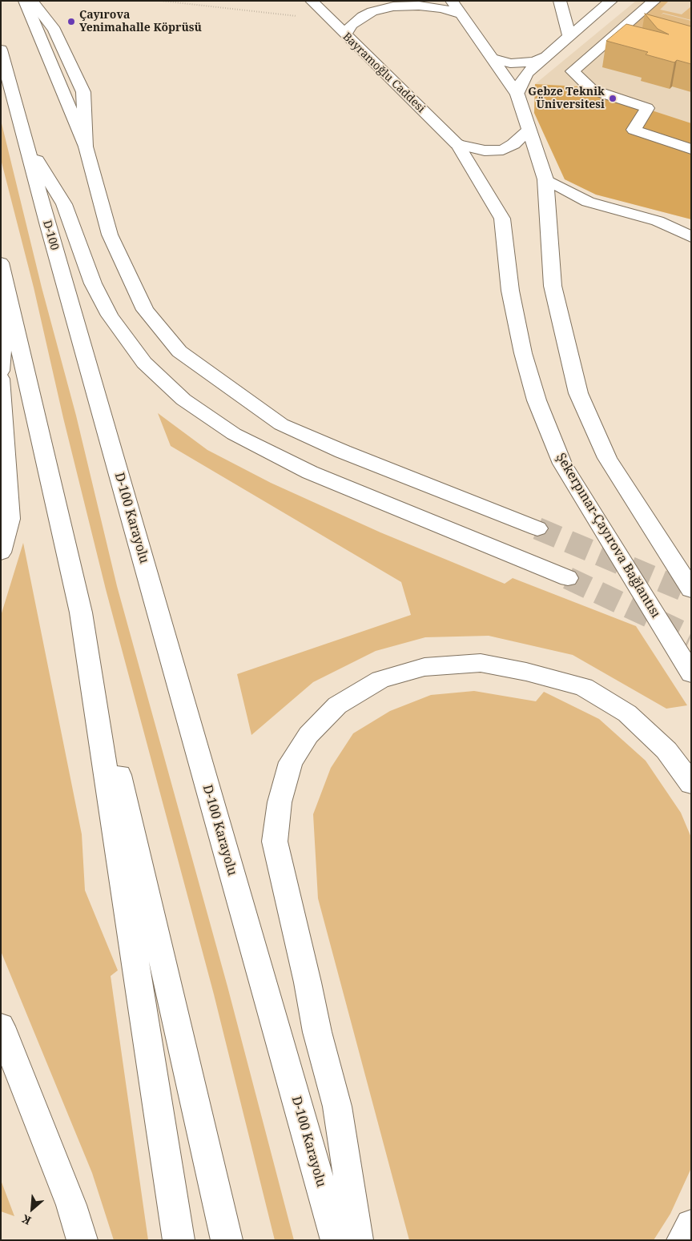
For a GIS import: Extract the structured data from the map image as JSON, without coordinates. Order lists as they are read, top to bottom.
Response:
{
  "streets": {
    "main road": [
      "Bayramoğlu Caddesi",
      "D-100",
      "D-100 Karayolu",
      "Şekerpınar-Çayırova Bağlantısı"
    ]
  },
  "crossings": [
    ["Bayramoğlu Caddesi", "Şekerpınar-Çayırova Bağlantısı"],
    ["D-100", "D-100 Karayolu"]
  ],
  "places": ["Çayırova Yenimahalle Köprüsü", "Gebze Teknik Üniversitesi"],
  "north": "bottom left"
}
